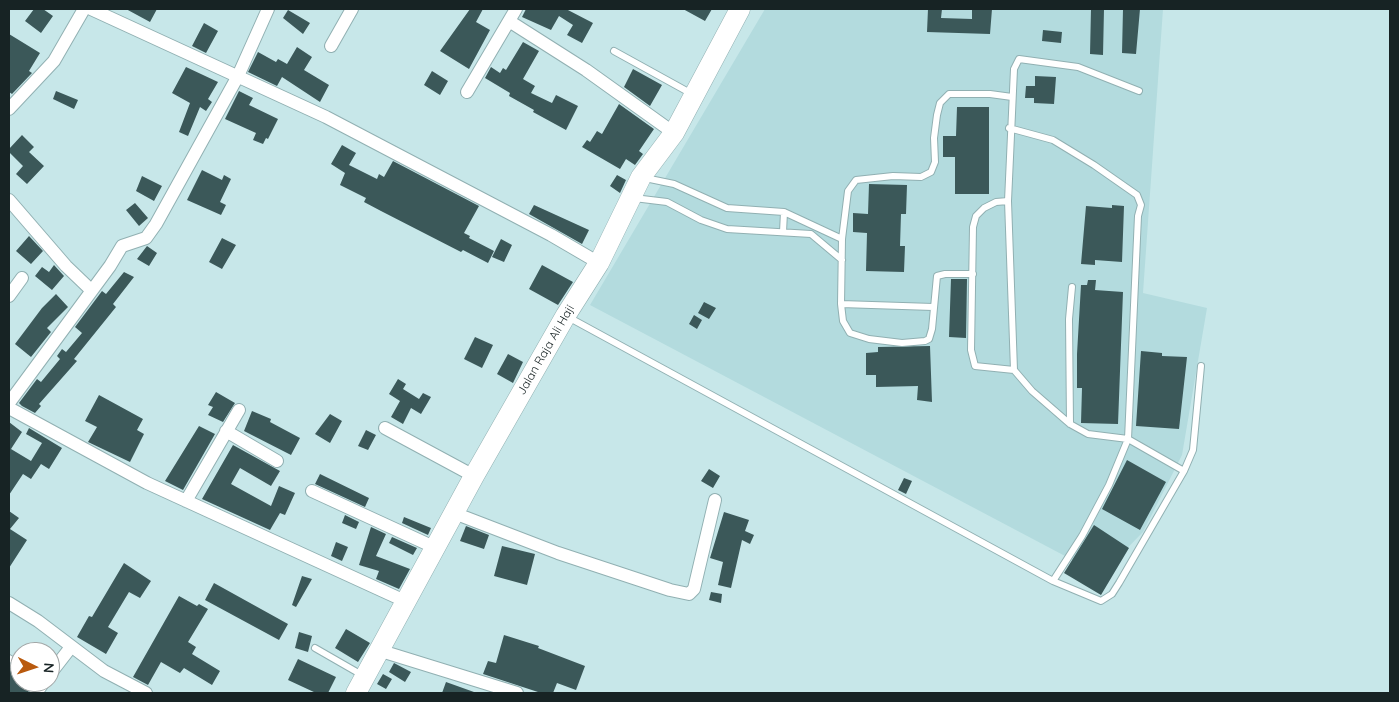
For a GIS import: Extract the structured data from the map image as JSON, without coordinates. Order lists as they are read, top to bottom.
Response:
{
  "streets": {
    "main road": ["Jalan Raja Ali Haji"]
  },
  "north": "right"
}
